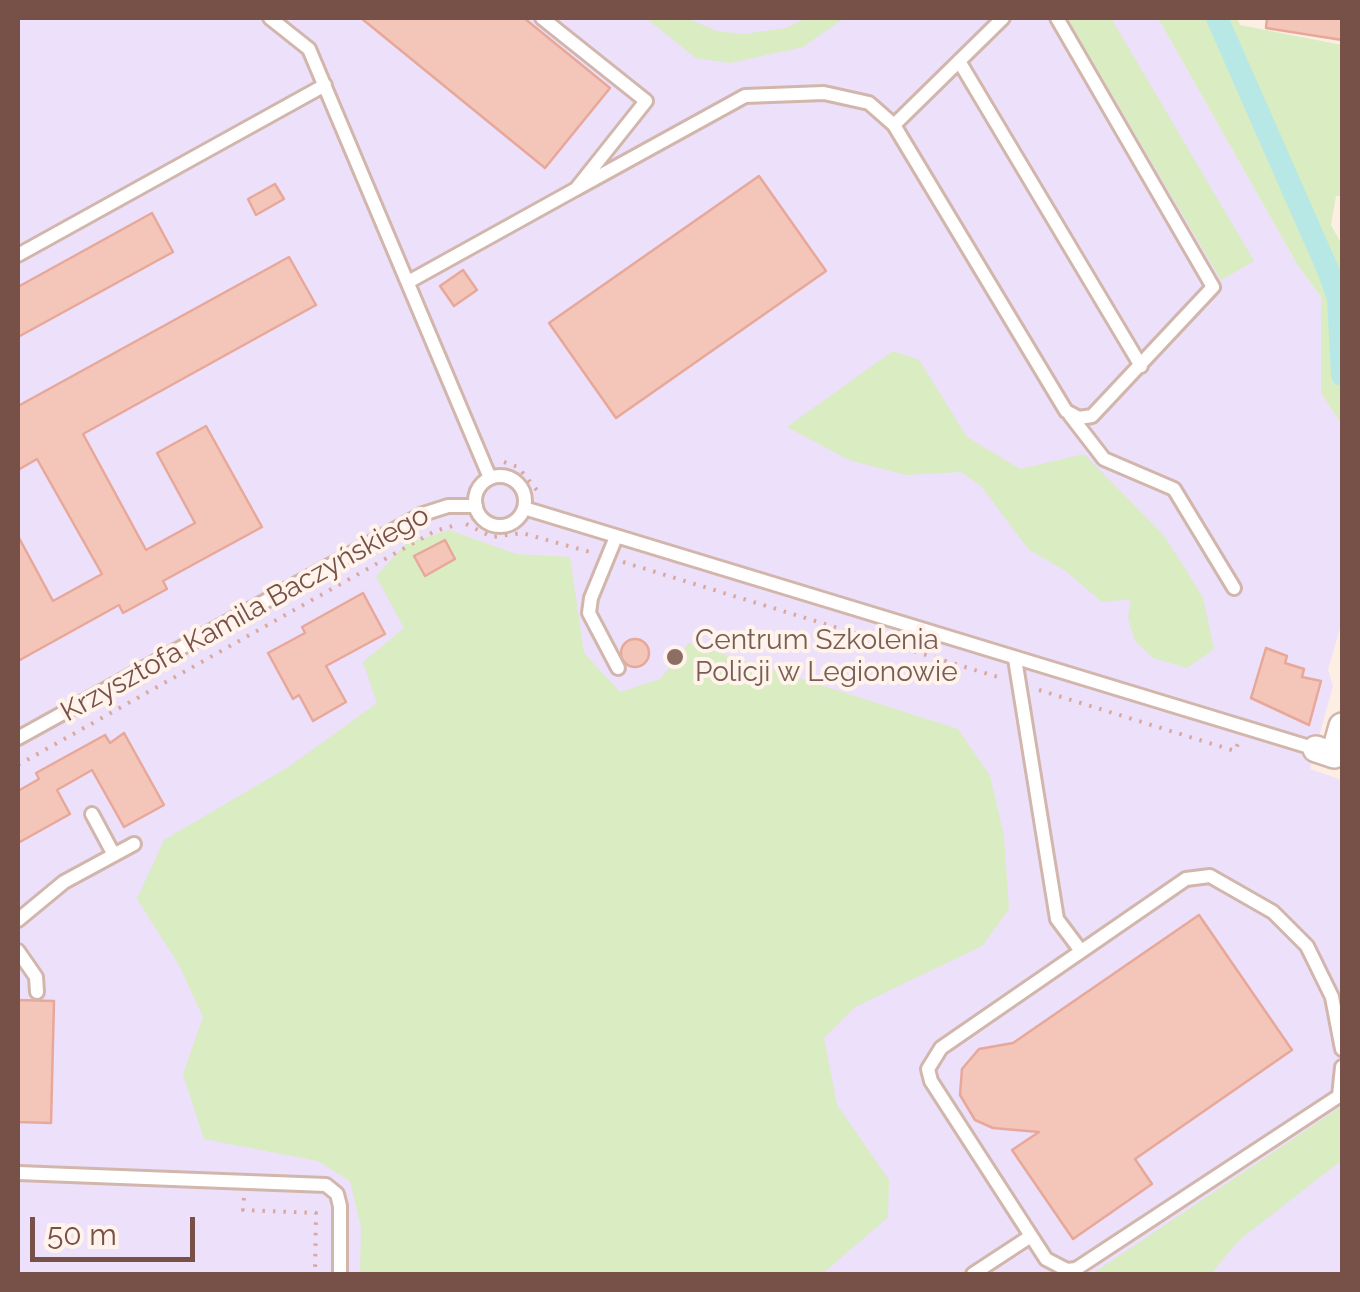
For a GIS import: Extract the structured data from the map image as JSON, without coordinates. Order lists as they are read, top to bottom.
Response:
{
  "streets": {
    "lane": ["Krzysztofa Kamila Baczyńskiego"]
  },
  "places": ["Centrum Szkolenia Policji w Legionowie"],
  "scale_bar": "50 m"
}
